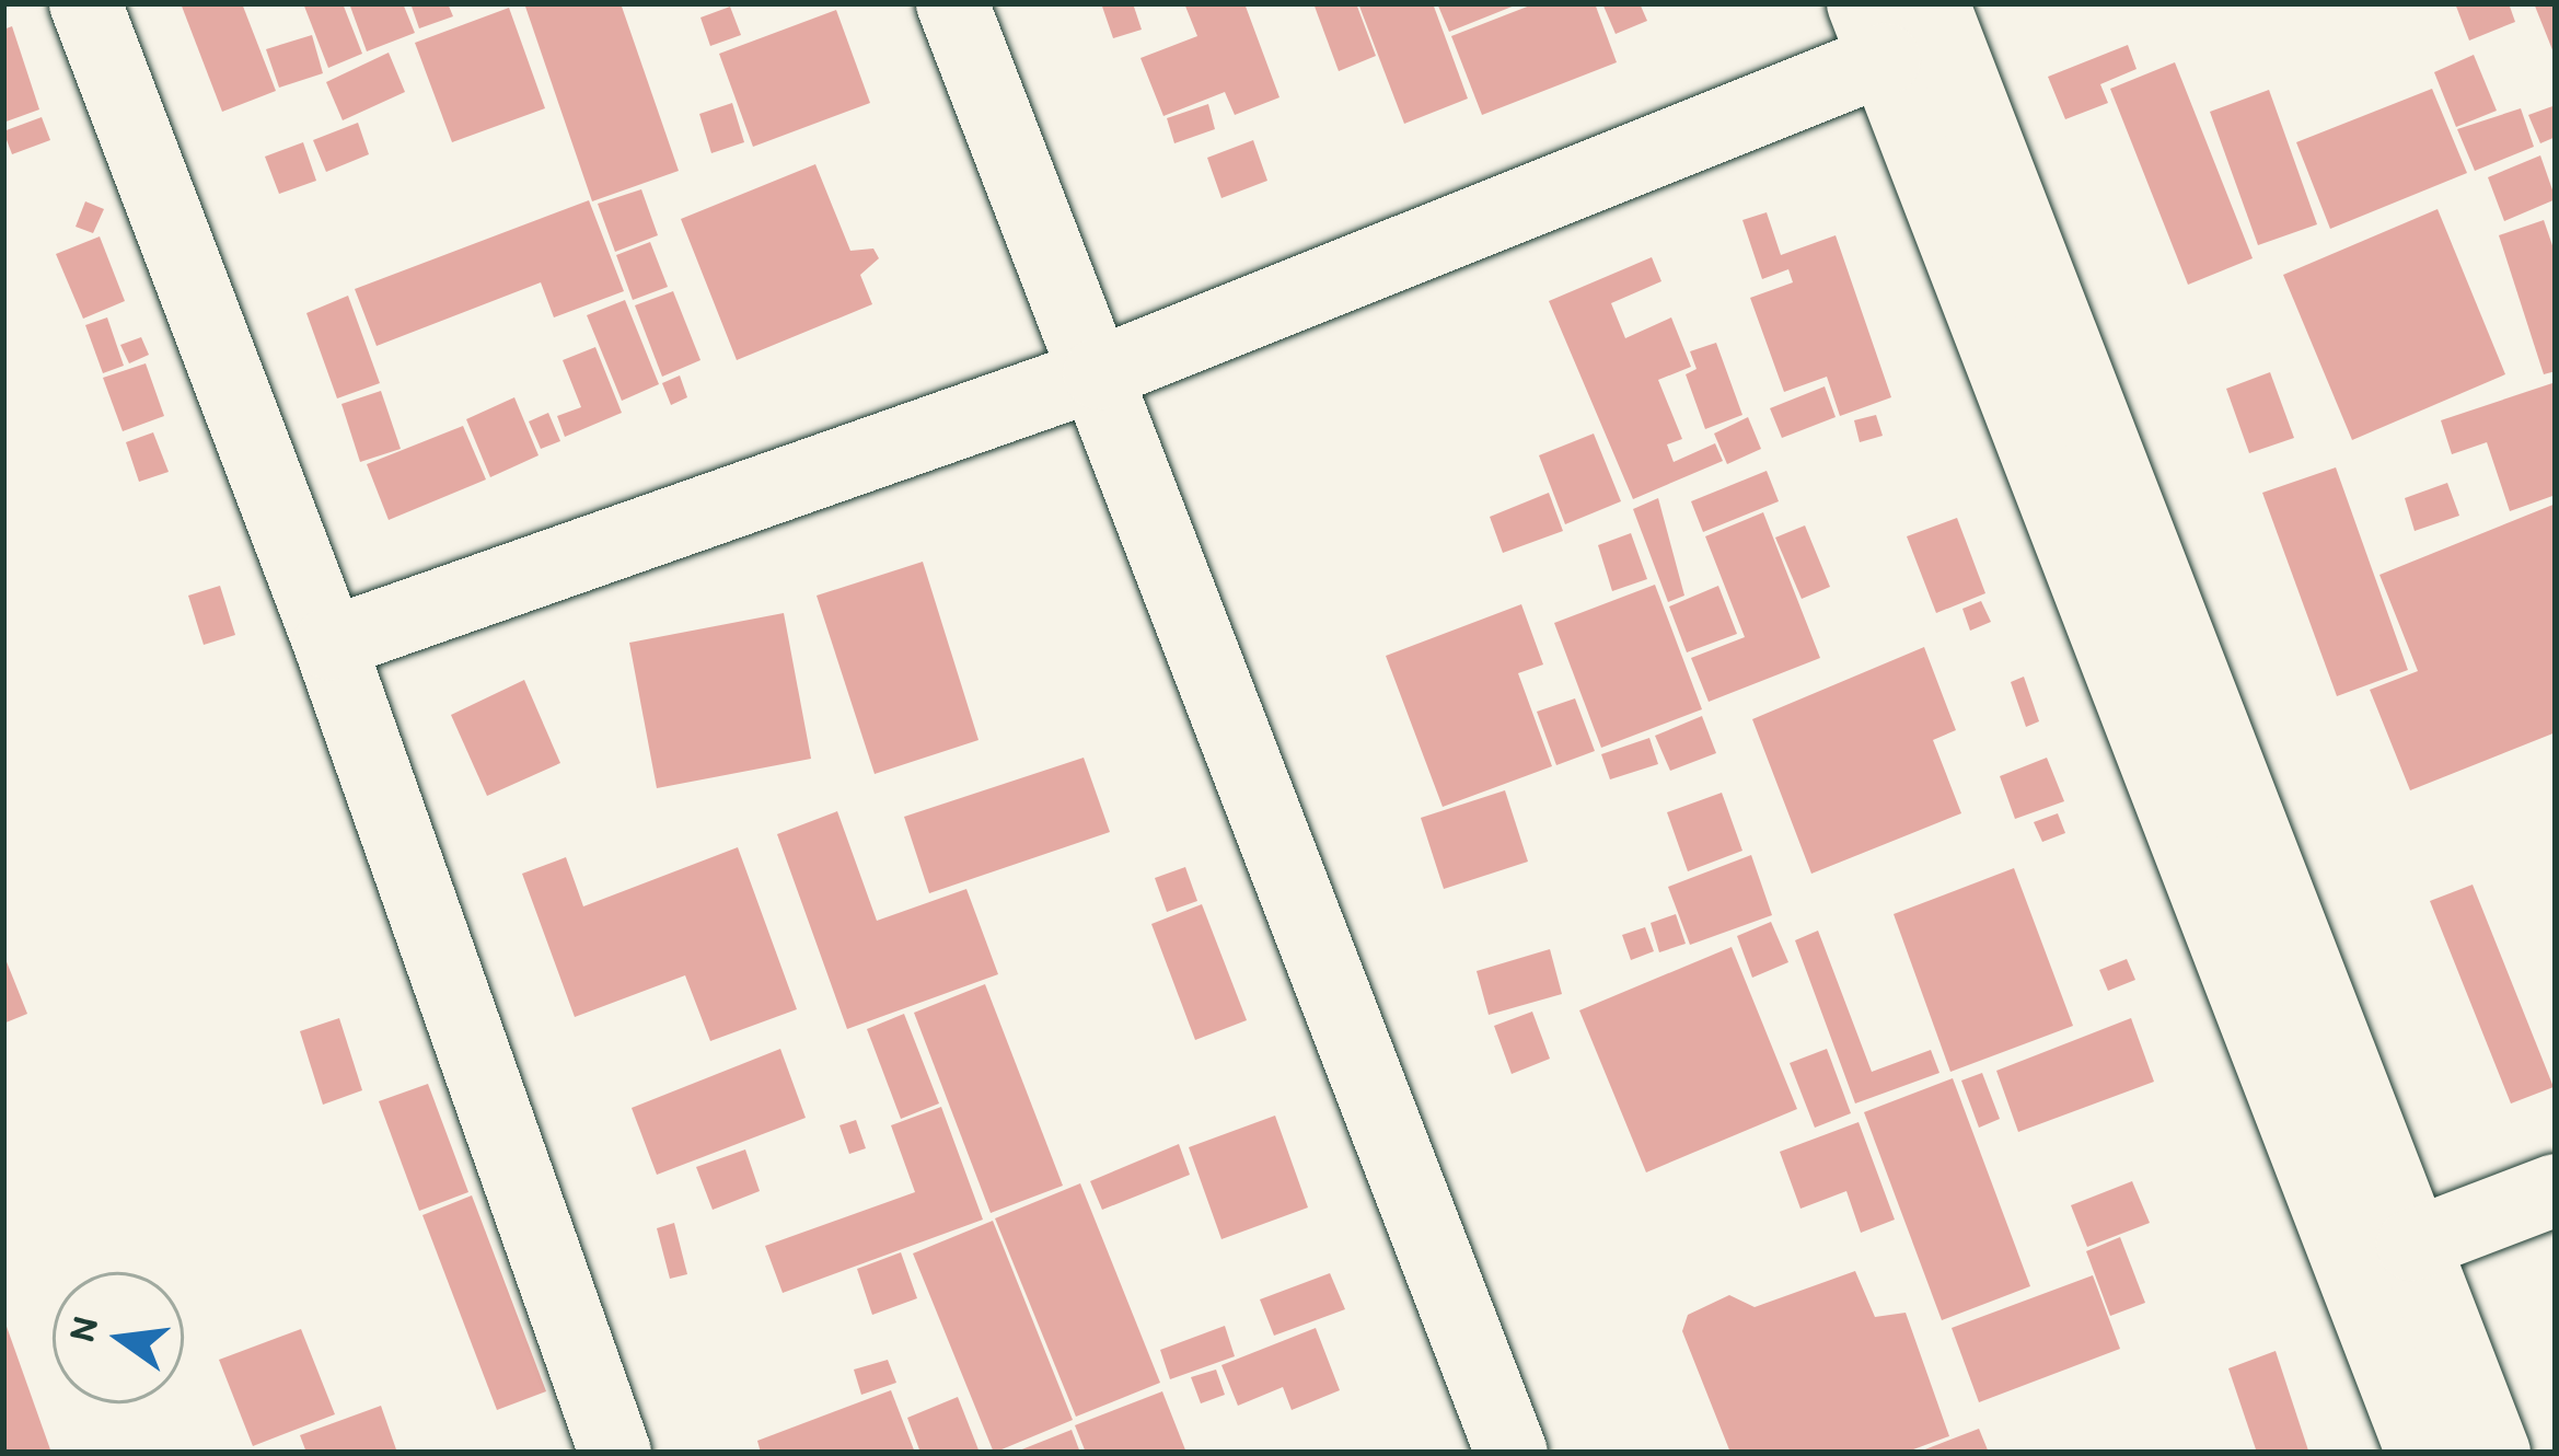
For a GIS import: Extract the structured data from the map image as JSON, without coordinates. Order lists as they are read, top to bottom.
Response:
{
  "north": "left"
}
